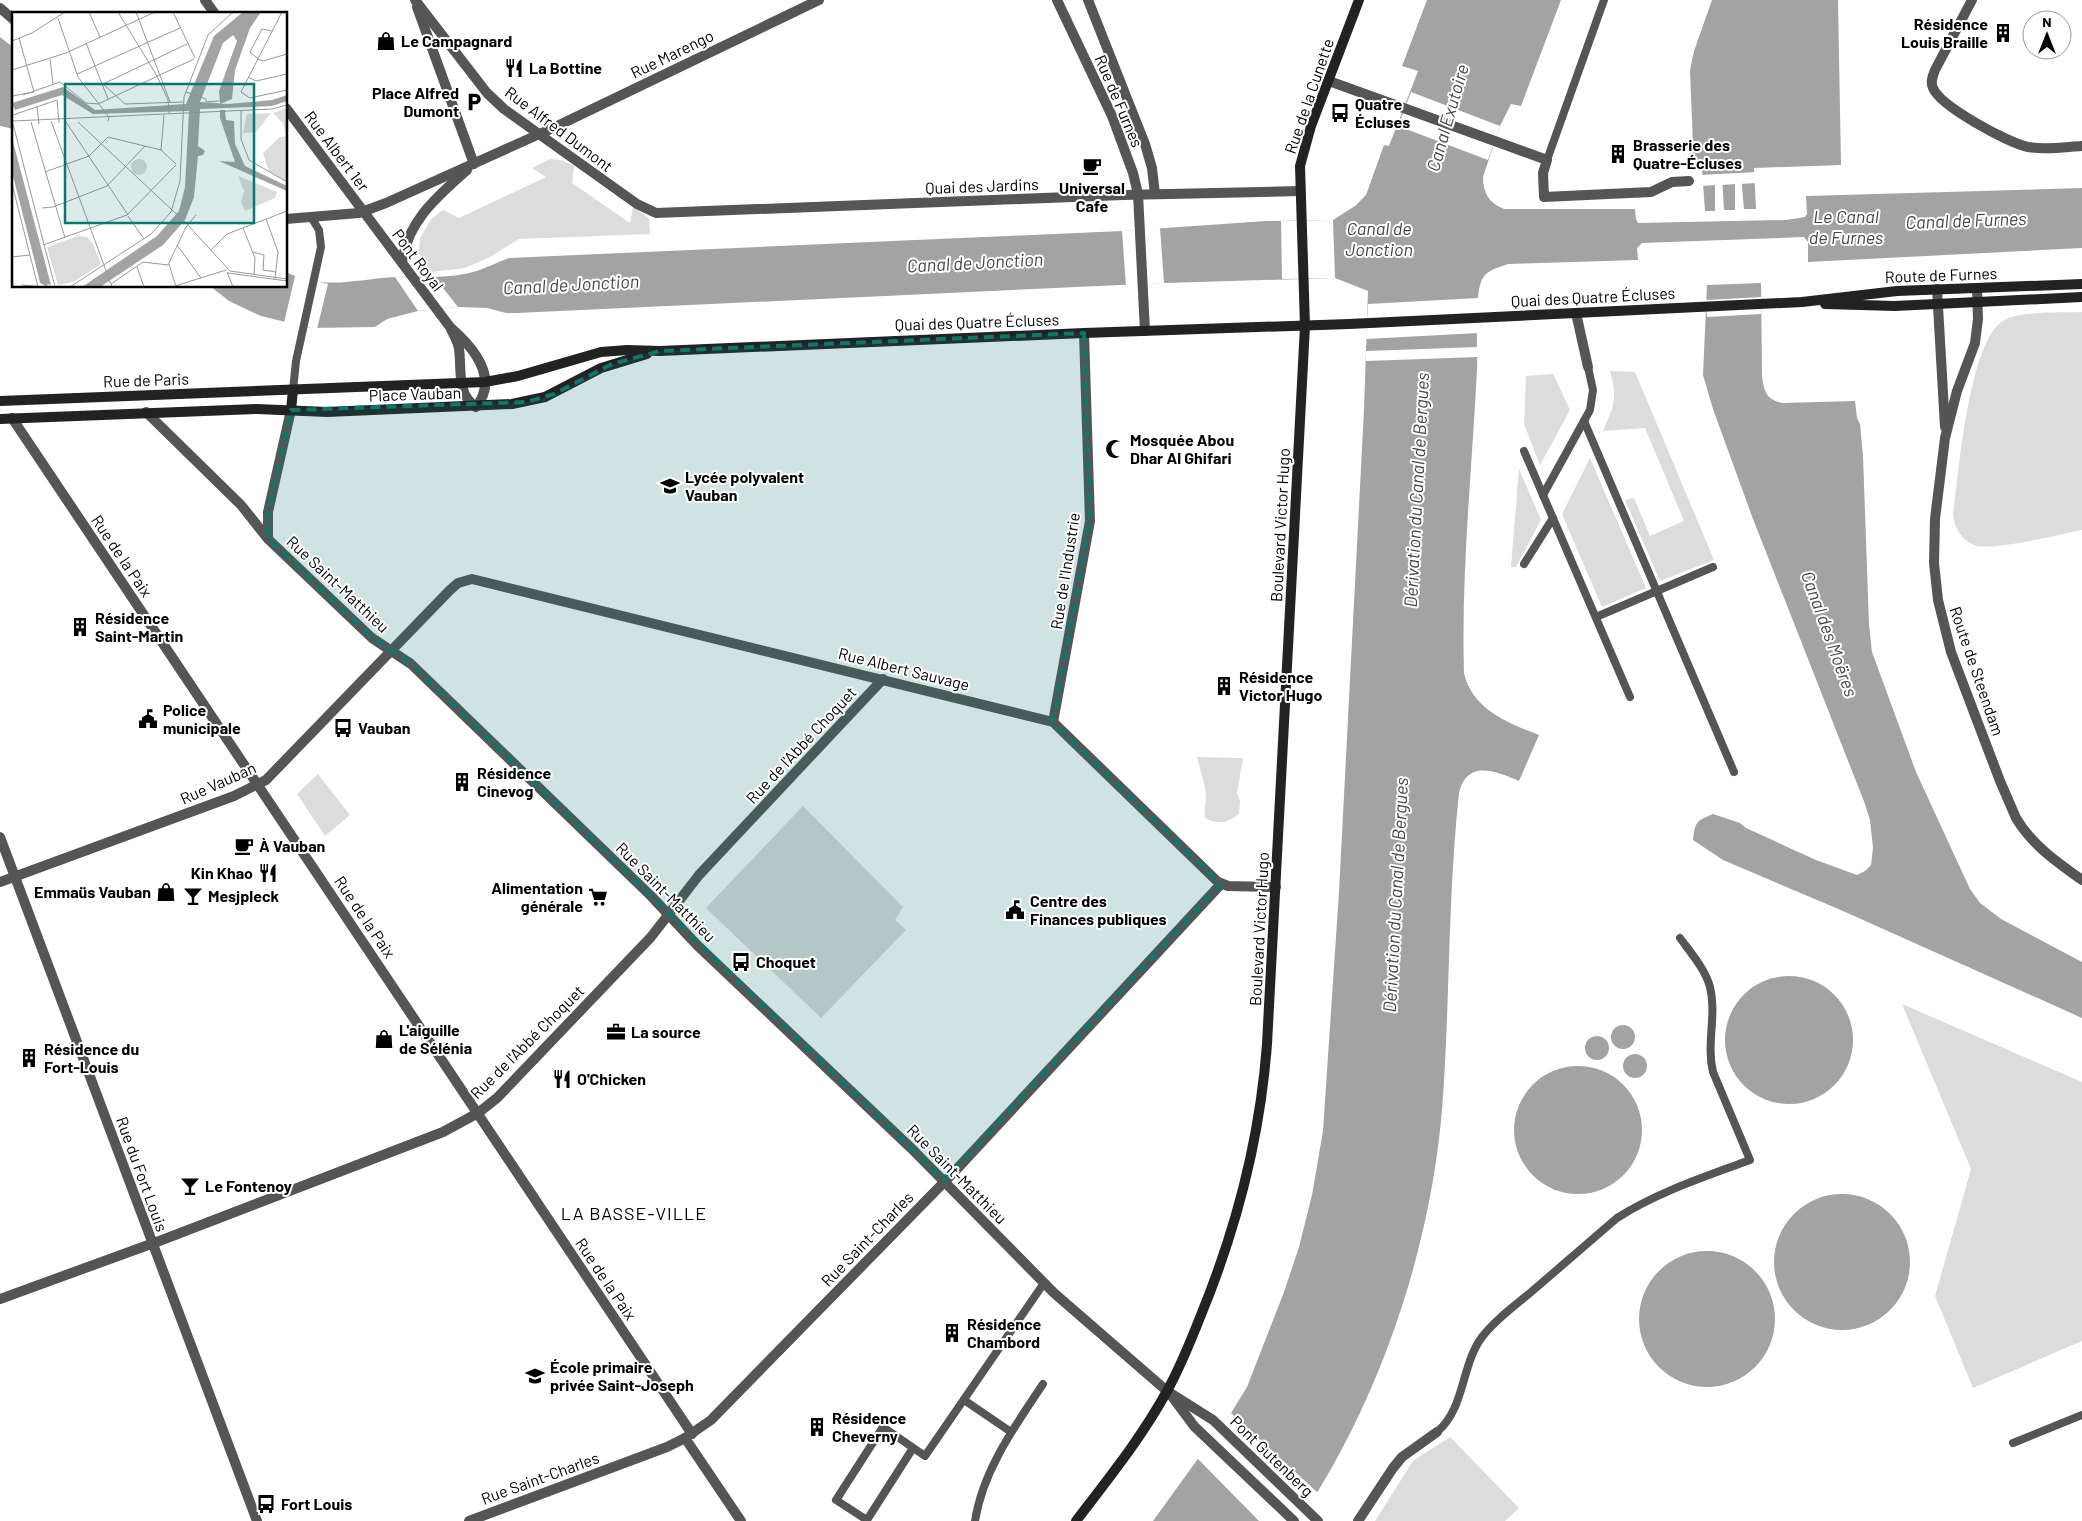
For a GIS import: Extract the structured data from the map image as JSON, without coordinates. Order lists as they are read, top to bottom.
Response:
{
  "streets": {
    "main road": [
      "Rue de la Cunette",
      "Route de Furnes",
      "Quai des Quatre Écluses",
      "Rue de Paris",
      "Place Vauban",
      "Boulevard Victor Hugo"
    ],
    "street": [
      "Rue Marengo",
      "Rue de Furnes",
      "Rue Alfred Dumont",
      "Rue Albert 1er",
      "Quai des Jardins",
      "Pont Royal",
      "Rue de la Paix",
      "Rue de l'Industrie",
      "Rue Saint-Matthieu",
      "Rue Albert Sauvage",
      "Route de Steendam",
      "Rue de l'Abbé Choquet",
      "Rue Vauban",
      "Rue du Fort Louis",
      "Rue Saint-Charles",
      "Pont Gutenberg"
    ]
  },
  "crossings": [
    ["Rue Marengo", "Rue Alfred Dumont"],
    ["Rue Marengo", "Rue Albert 1er"],
    ["Rue Marengo", "Pont Royal"],
    ["Rue de la Cunette", "Quai des Jardins"],
    ["Rue de la Cunette", "Boulevard Victor Hugo"],
    ["Rue de Furnes", "Quai des Jardins"],
    ["Rue de Furnes", "Quai des Quatre Écluses"],
    ["Rue Alfred Dumont", "Quai des Jardins"],
    ["Rue Albert 1er", "Pont Royal"],
    ["Pont Royal", "Place Vauban"],
    ["Route de Furnes", "Quai des Quatre Écluses"],
    ["Route de Furnes", "Route de Steendam"],
    ["Quai des Quatre Écluses", "Place Vauban"],
    ["Quai des Quatre Écluses", "Boulevard Victor Hugo"],
    ["Quai des Quatre Écluses", "Rue de l'Industrie"],
    ["Rue de Paris", "Place Vauban"],
    ["Rue de Paris", "Rue de la Paix"],
    ["Rue de Paris", "Rue Saint-Matthieu"],
    ["Boulevard Victor Hugo", "Rue Saint-Matthieu"],
    ["Rue de la Paix", "Rue de l'Abbé Choquet"],
    ["Rue de la Paix", "Rue Vauban"],
    ["Rue de la Paix", "Rue Saint-Charles"],
    ["Rue de l'Industrie", "Rue Albert Sauvage"],
    ["Rue Saint-Matthieu", "Rue de l'Abbé Choquet"],
    ["Rue Saint-Matthieu", "Rue Vauban"],
    ["Rue Saint-Matthieu", "Rue Saint-Charles"],
    ["Rue Saint-Matthieu", "Pont Gutenberg"],
    ["Rue Albert Sauvage", "Rue de l'Abbé Choquet"],
    ["Rue Albert Sauvage", "Rue Vauban"],
    ["Rue de l'Abbé Choquet", "Rue du Fort Louis"],
    ["Rue Vauban", "Rue du Fort Louis"]
  ],
  "districts": ["LA BASSE-VILLE"],
  "water": [
    "Canal Exutoire",
    "Le Canal de Furnes",
    "Canal de Furnes",
    "Canal de Jonction",
    "Dérivation du Canal de Bergues",
    "Canal des Moëres"
  ],
  "places": {
    "building": [
      "Résidence Louis Braille",
      "Brasserie des Quatre-Écluses",
      "Résidence Saint-Martin",
      "Résidence Victor Hugo",
      "Résidence Cinevog",
      "Résidence du Fort-Louis",
      "Résidence Chambord",
      "Résidence Cheverny"
    ],
    "shop": ["Le Campagnard", "Emmaüs Vauban", "L'aiguille de Sélénia"],
    "restaurant": ["La Bottine", "Kin Khao", "O'Chicken"],
    "parking": ["Place Alfred Dumont"],
    "bus stop": [
      "Quatre Écluses",
      "Vauban",
      "Choquet",
      "Fort Louis"
    ],
    "cafe": ["Universal Cafe", "À Vauban"],
    "mosque": ["Mosquée Abou Dhar Al Ghifari"],
    "school or university": ["Lycée polyvalent Vauban", "École primaire privée Saint-Joseph"],
    "public building": ["Police municipale", "Centre des Finances publiques"],
    "bar": ["Mesjpleck", "Le Fontenoy"],
    "supermarket": ["Alimentation générale"],
    "office": ["La source"]
  },
  "north": "top"
}
